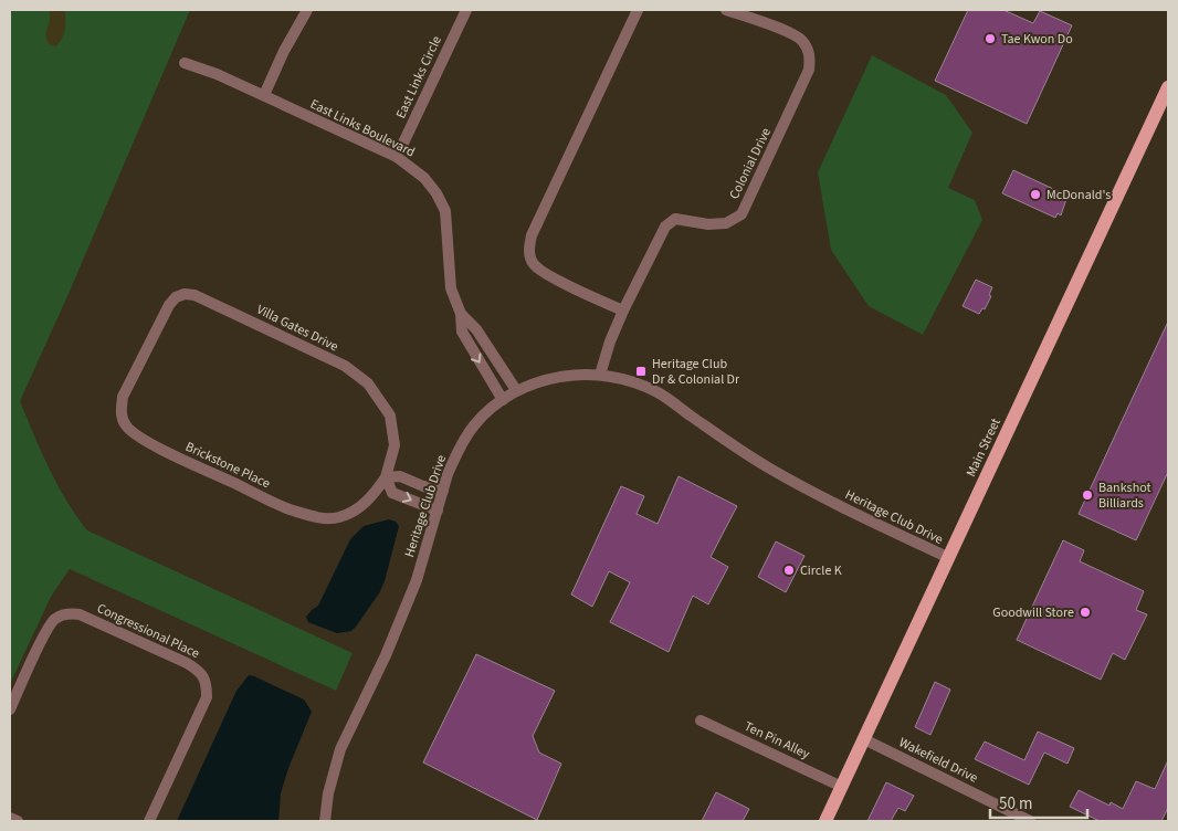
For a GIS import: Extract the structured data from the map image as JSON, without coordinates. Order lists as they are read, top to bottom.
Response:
{
  "streets": {
    "main road": ["Main Street"],
    "street": [
      "East Links Circle",
      "East Links Boulevard",
      "Colonial Drive",
      "Villa Gates Drive",
      "Brickstone Place",
      "Heritage Club Drive",
      "Congressional Place",
      "Ten Pin Alley",
      "Wakefield Drive"
    ]
  },
  "crossings": [
    ["East Links Circle", "East Links Boulevard"],
    ["East Links Boulevard", "Heritage Club Drive"],
    ["Colonial Drive", "Heritage Club Drive"],
    ["Villa Gates Drive", "Brickstone Place"],
    ["Main Street", "Heritage Club Drive"],
    ["Main Street", "Ten Pin Alley"],
    ["Main Street", "Wakefield Drive"]
  ],
  "places": {
    "other": [
      "Tae Kwon Do",
      "McDonald's",
      "Bankshot Billiards",
      "Circle K",
      "Goodwill Store"
    ],
    "transit": ["Heritage Club Dr & Colonial Dr"]
  },
  "scale_bar": "50 m"
}
